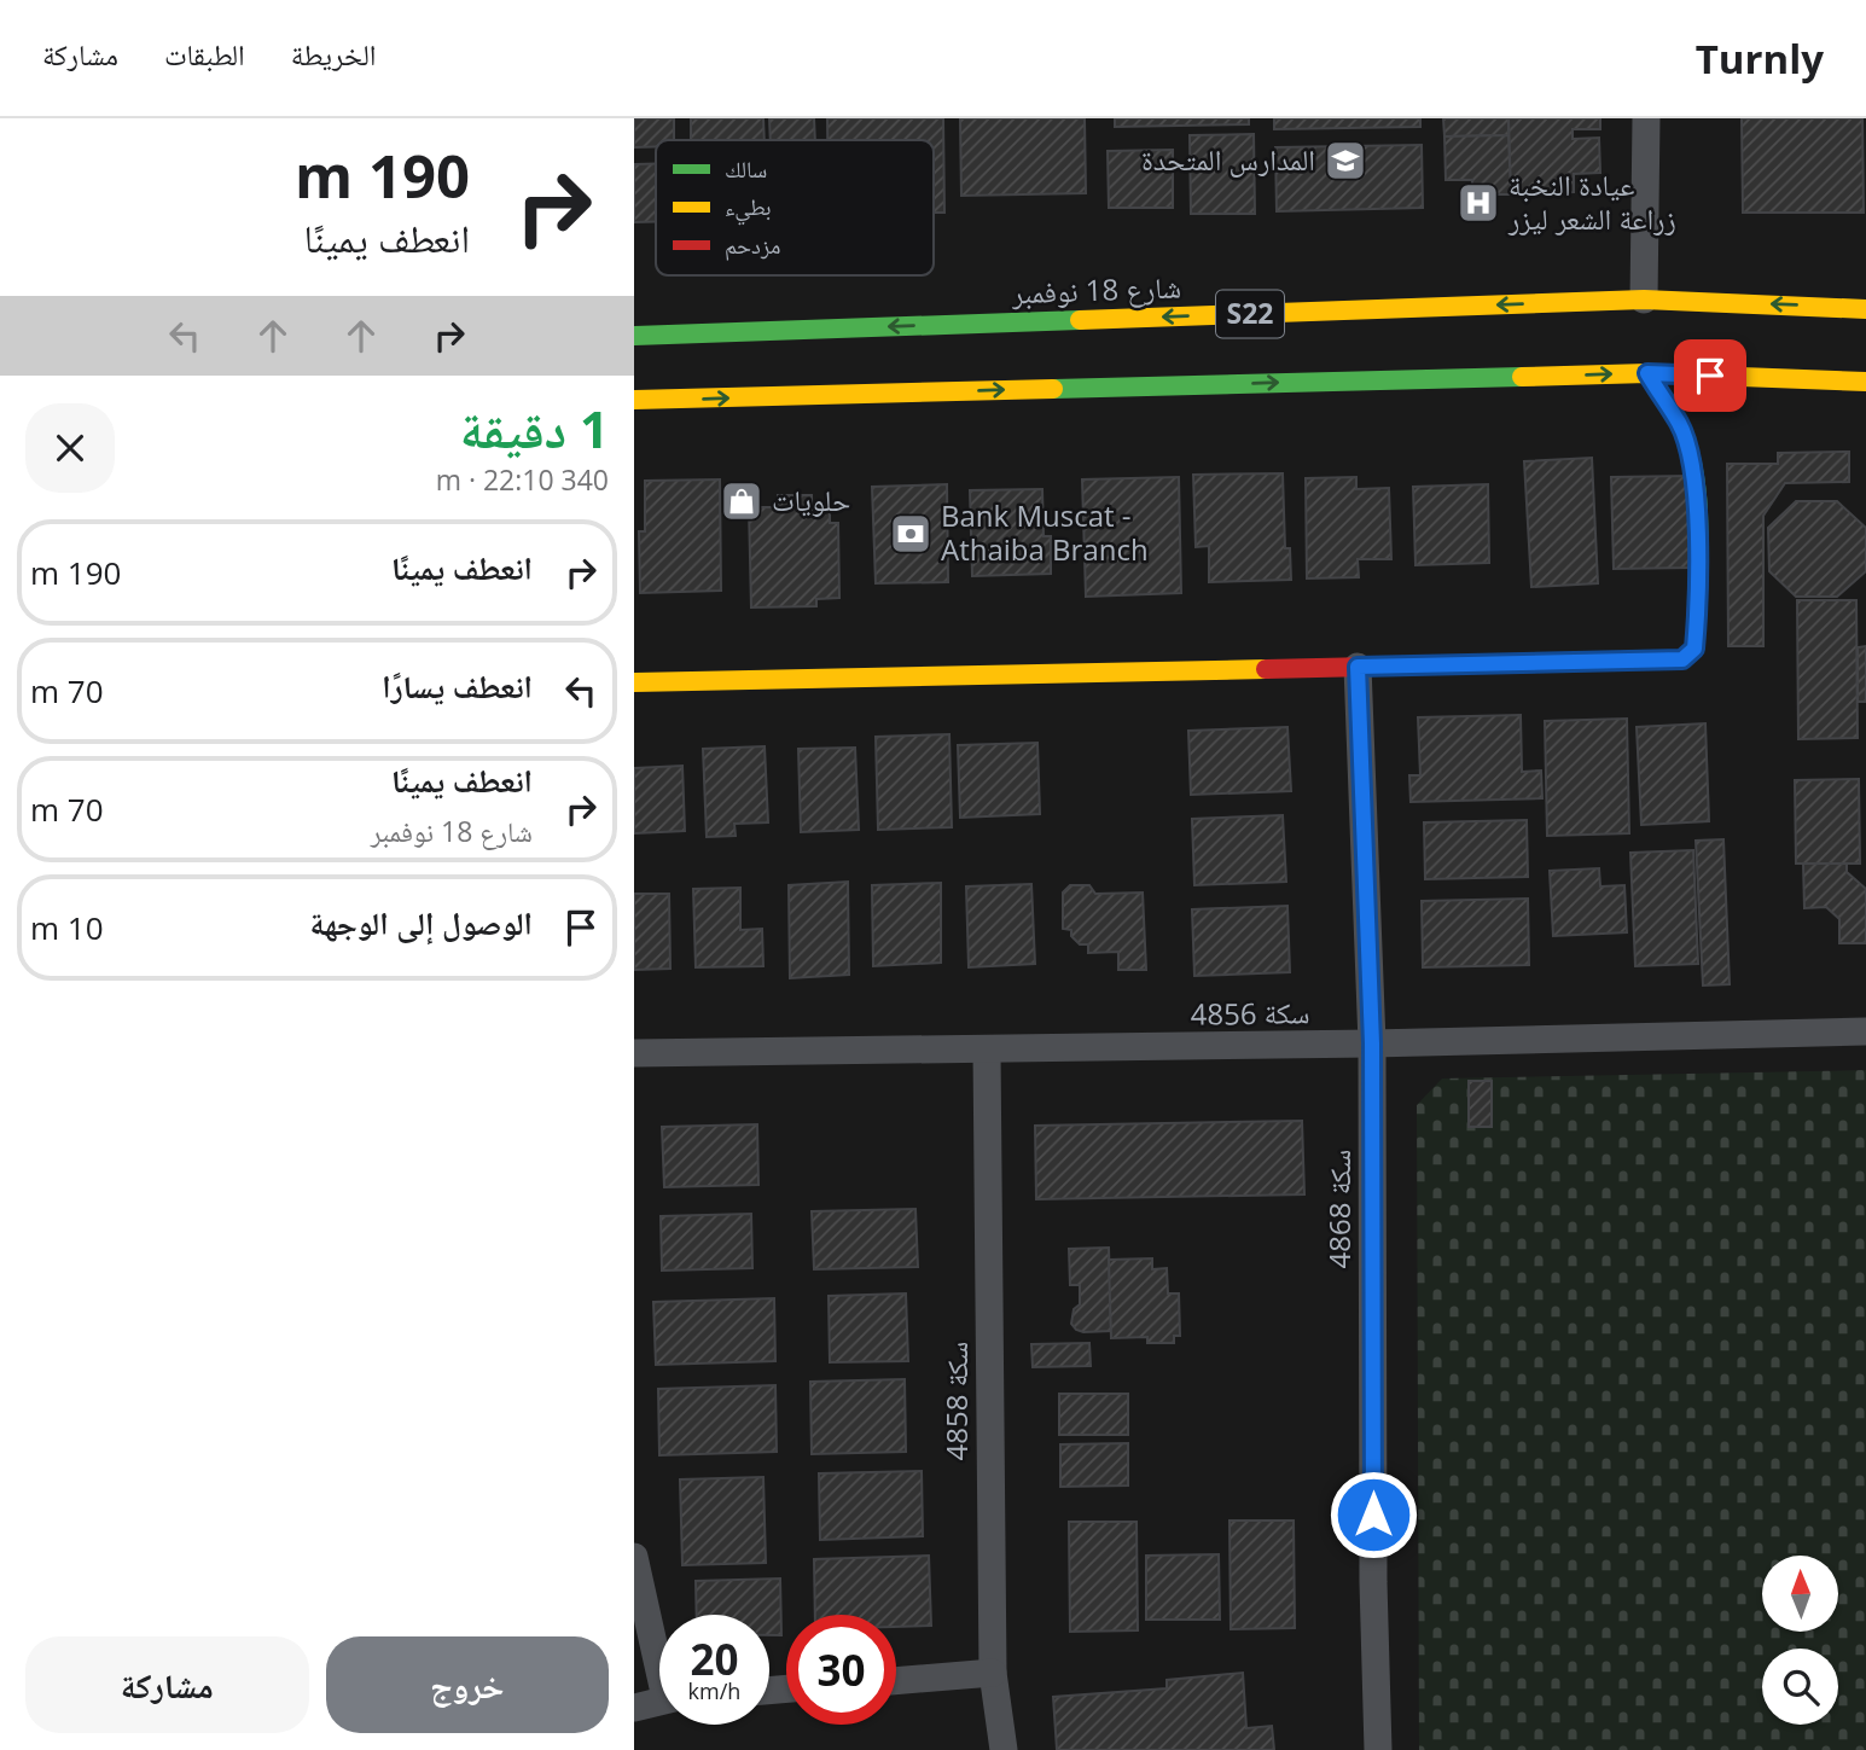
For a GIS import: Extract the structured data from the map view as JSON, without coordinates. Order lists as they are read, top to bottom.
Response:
{
  "streets": {
    "main road": ["شارع 18 نوفمبر", "S22"],
    "street": ["سكة 4856", "سكة 4868", "سكة 4858"]
  },
  "crossings": [
    ["سكة 4856", "سكة 4868"],
    ["سكة 4856", "سكة 4858"]
  ],
  "places": {
    "school or university": ["المدارس المتحدة"],
    "hospital": ["عيادة النخبة زراعة الشعر ليزر"],
    "shop": ["حلويات"],
    "bank": ["Bank Muscat - Athaiba Branch"]
  },
  "legend": ["سالك", "بطيء", "مزدحم"],
  "north": "top",
  "page": {
    "header": "Turnly",
    "nav": ["الخريطة", "الطبقات", "مشاركة"],
    "turn": ["190 m", "انعطف يمينًا"],
    "heading": ["1 دقيقة", "340 m · 22:10"],
    "list": [
      {
        "name": "انعطف يمينًا",
        "value": "190 m"
      },
      {
        "name": "انعطف يسارًا",
        "value": "70 m"
      },
      {
        "name": "انعطف يمينًا",
        "note": "شارع 18 نوفمبر",
        "value": "70 m"
      },
      {
        "name": "الوصول إلى الوجهة",
        "value": "10 m"
      }
    ],
    "speed": "20 km/h",
    "limit": "30",
    "buttons": ["خروج", "مشاركة"]
  }
}
